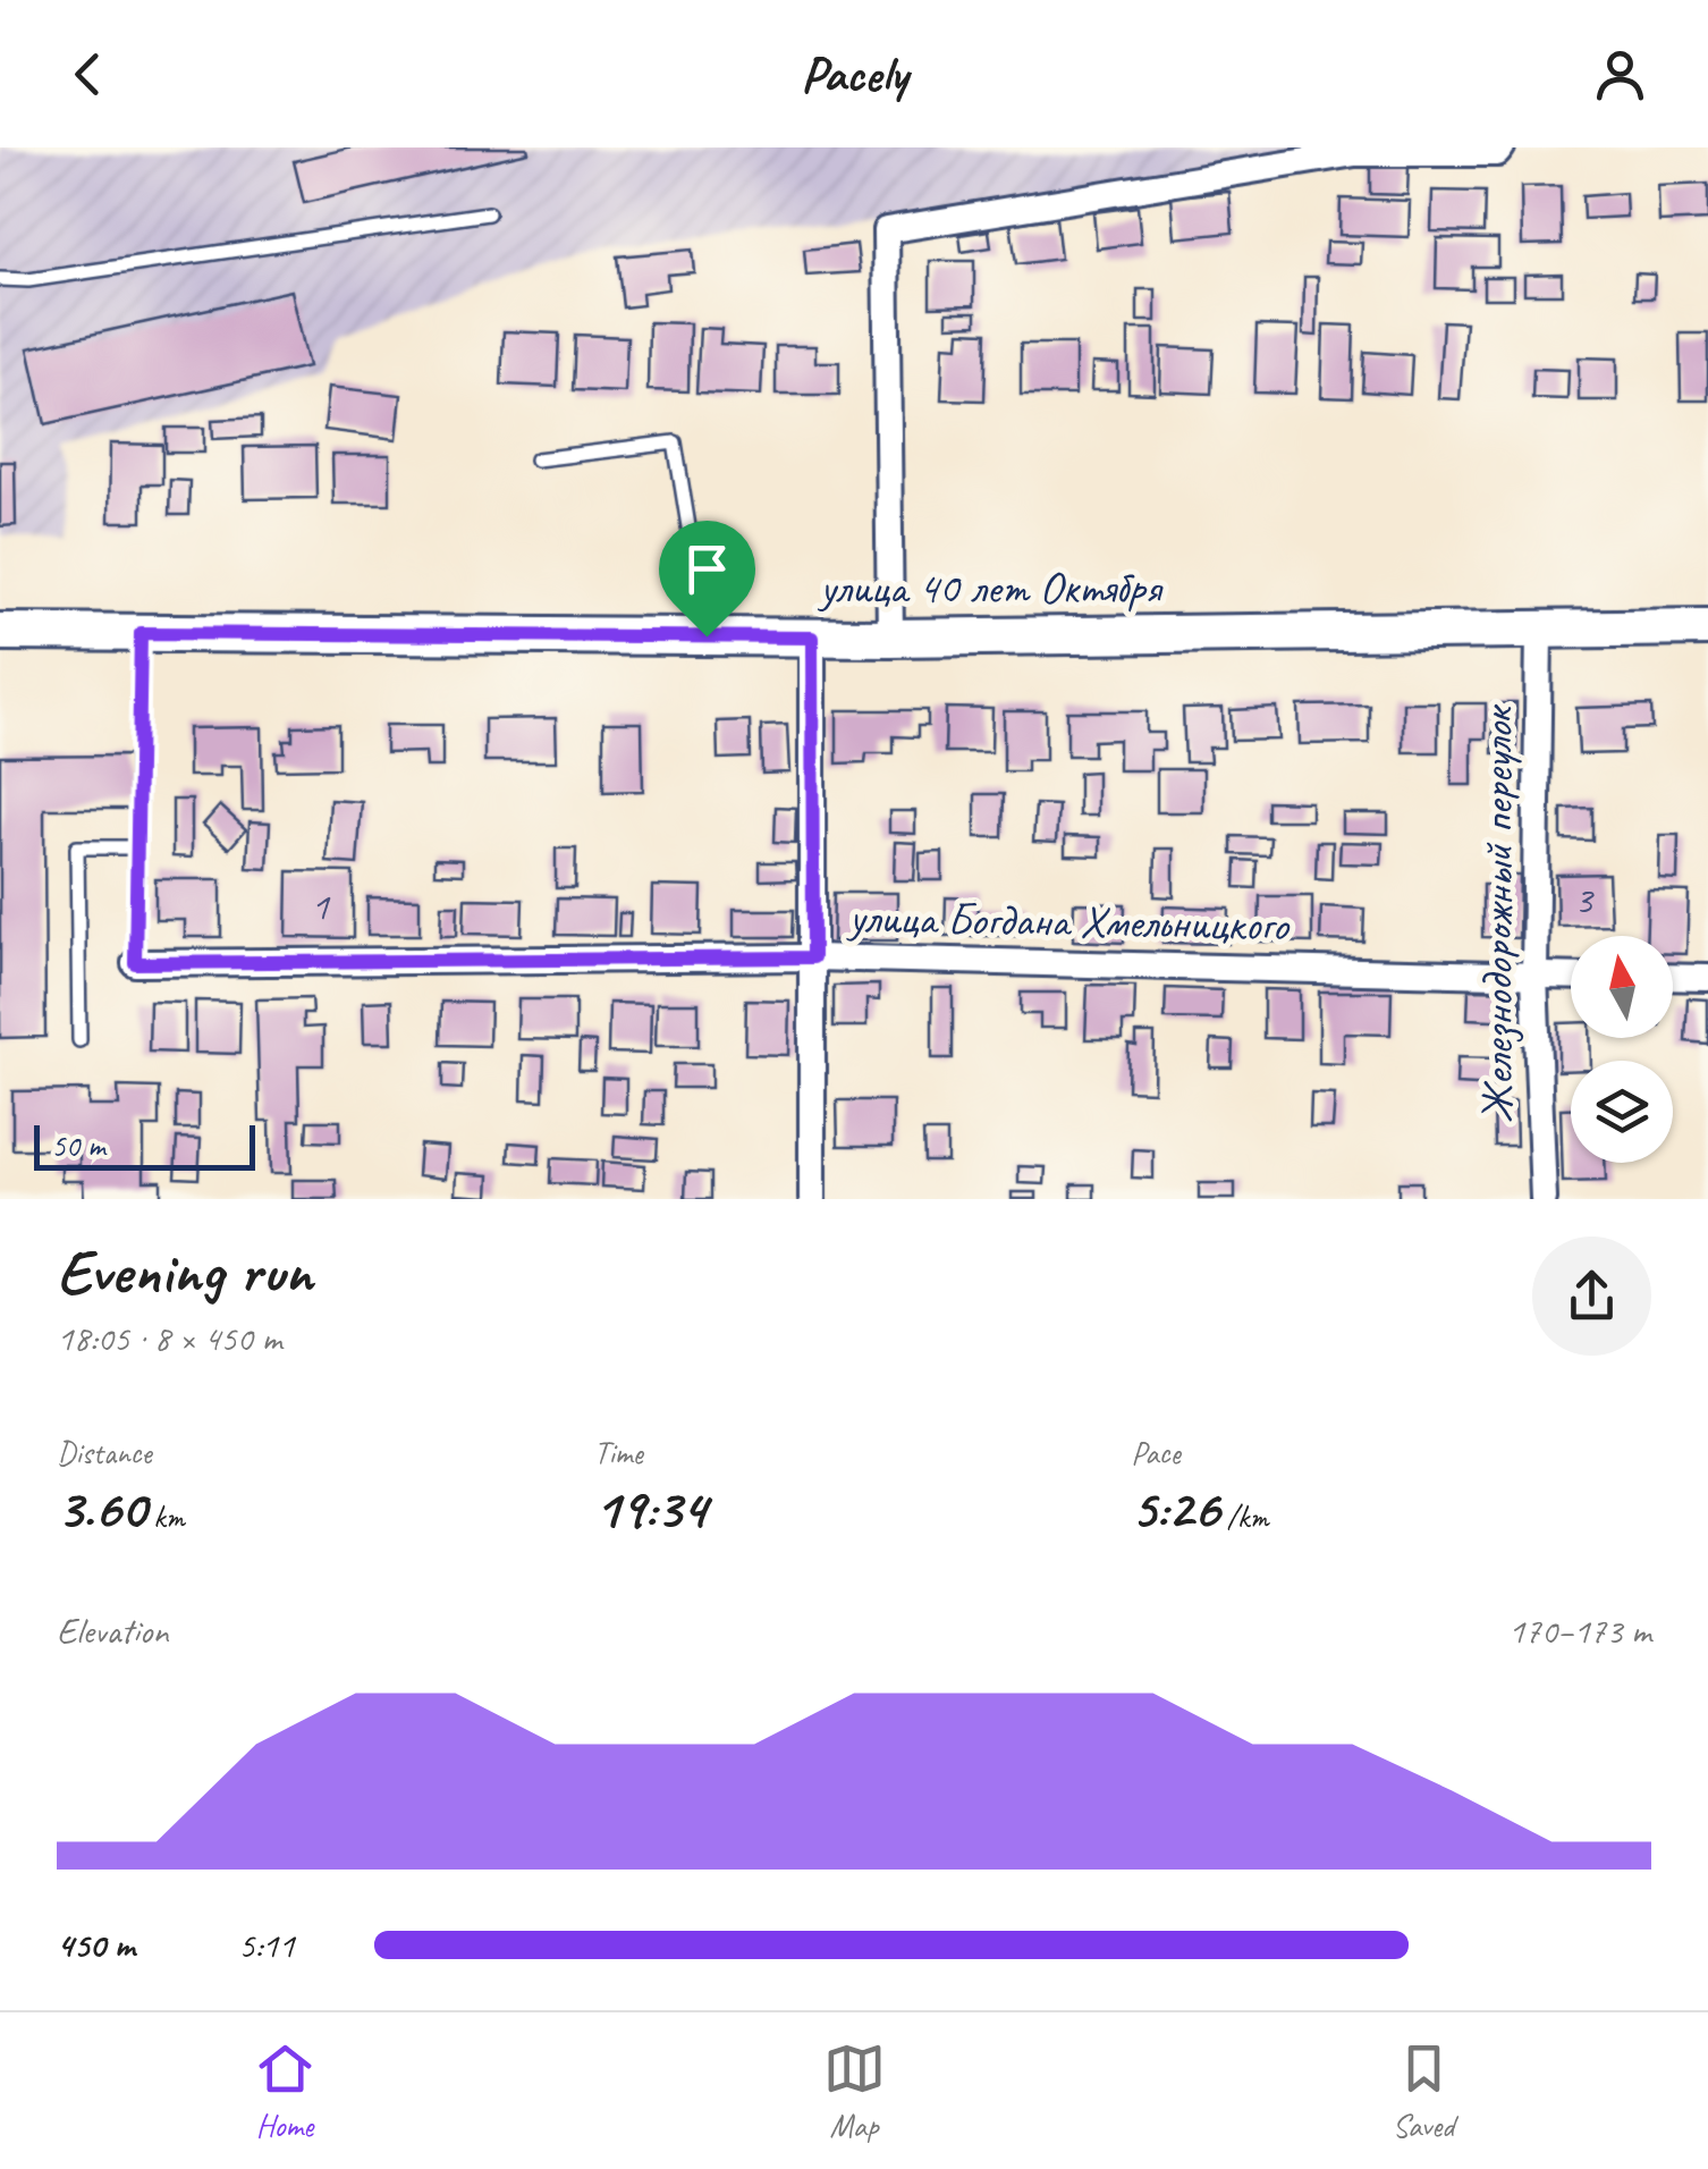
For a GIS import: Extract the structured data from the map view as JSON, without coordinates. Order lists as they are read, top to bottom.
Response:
{
  "streets": {
    "street": ["улица 40 лет Октября", "Железнодорожный переулок", "улица Богдана Хмельницкого"]
  },
  "crossings": [
    ["улица 40 лет Октября", "Железнодорожный переулок"],
    ["Железнодорожный переулок", "улица Богдана Хмельницкого"]
  ],
  "house_numbers": ["3", "1"],
  "scale_bar": "50 m",
  "north": "top",
  "page": {
    "header": "Pacely",
    "scale": "50 m",
    "heading": ["Evening run", "18:05 · 8 × 450 m"],
    "stats": [
      ["Distance", "3.60 km"],
      ["Time", "19:34"],
      ["Pace", "5:26 /km"]
    ],
    "chart": ["Elevation", "170–173 m"],
    "list": [
      {
        "name": "450 m",
        "note": "5:11"
      }
    ],
    "tabs": ["Home", "Map", "Saved"]
  }
}
